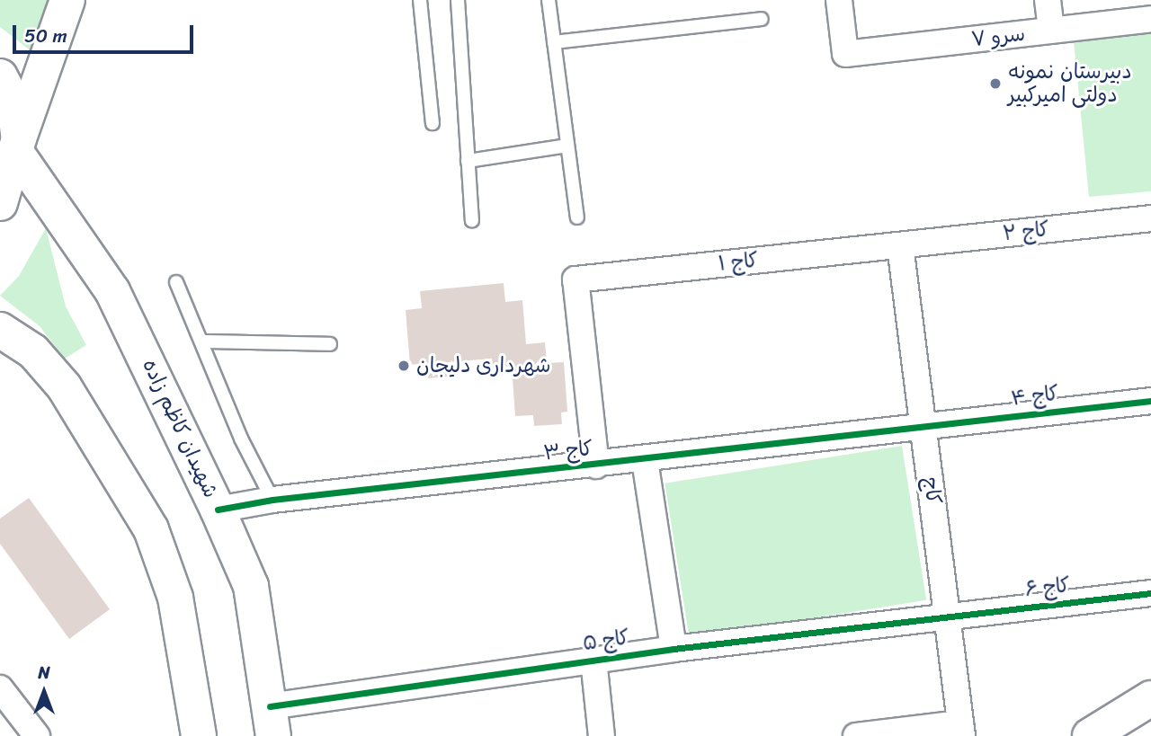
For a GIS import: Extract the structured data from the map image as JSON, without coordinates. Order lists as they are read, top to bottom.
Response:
{
  "streets": {
    "main road": ["شهیدان کاظم زاده"],
    "street": [
      "سرو ۷",
      "کاج ۲",
      "کاج ۱",
      "کاج ۴",
      "کاج ۳",
      "کاج",
      "کاج ۶",
      "کاج ۵"
    ]
  },
  "crossings": [
    ["کاج ۲", "کاج ۱"],
    ["کاج ۲", "کاج"],
    ["کاج ۱", "کاج ۳"],
    ["کاج ۱", "کاج"],
    ["کاج ۴", "کاج ۳"],
    ["کاج ۴", "کاج"],
    ["شهیدان کاظم زاده", "کاج ۳"],
    ["شهیدان کاظم زاده", "کاج ۵"],
    ["کاج ۳", "کاج"],
    ["کاج", "کاج ۶"],
    ["کاج", "کاج ۵"],
    ["کاج ۶", "کاج ۵"]
  ],
  "places": ["دبیرستان نمونه دولتی امیرکبیر", "شهرداری دلیجان"],
  "scale_bar": "50 m",
  "north": "top"
}
